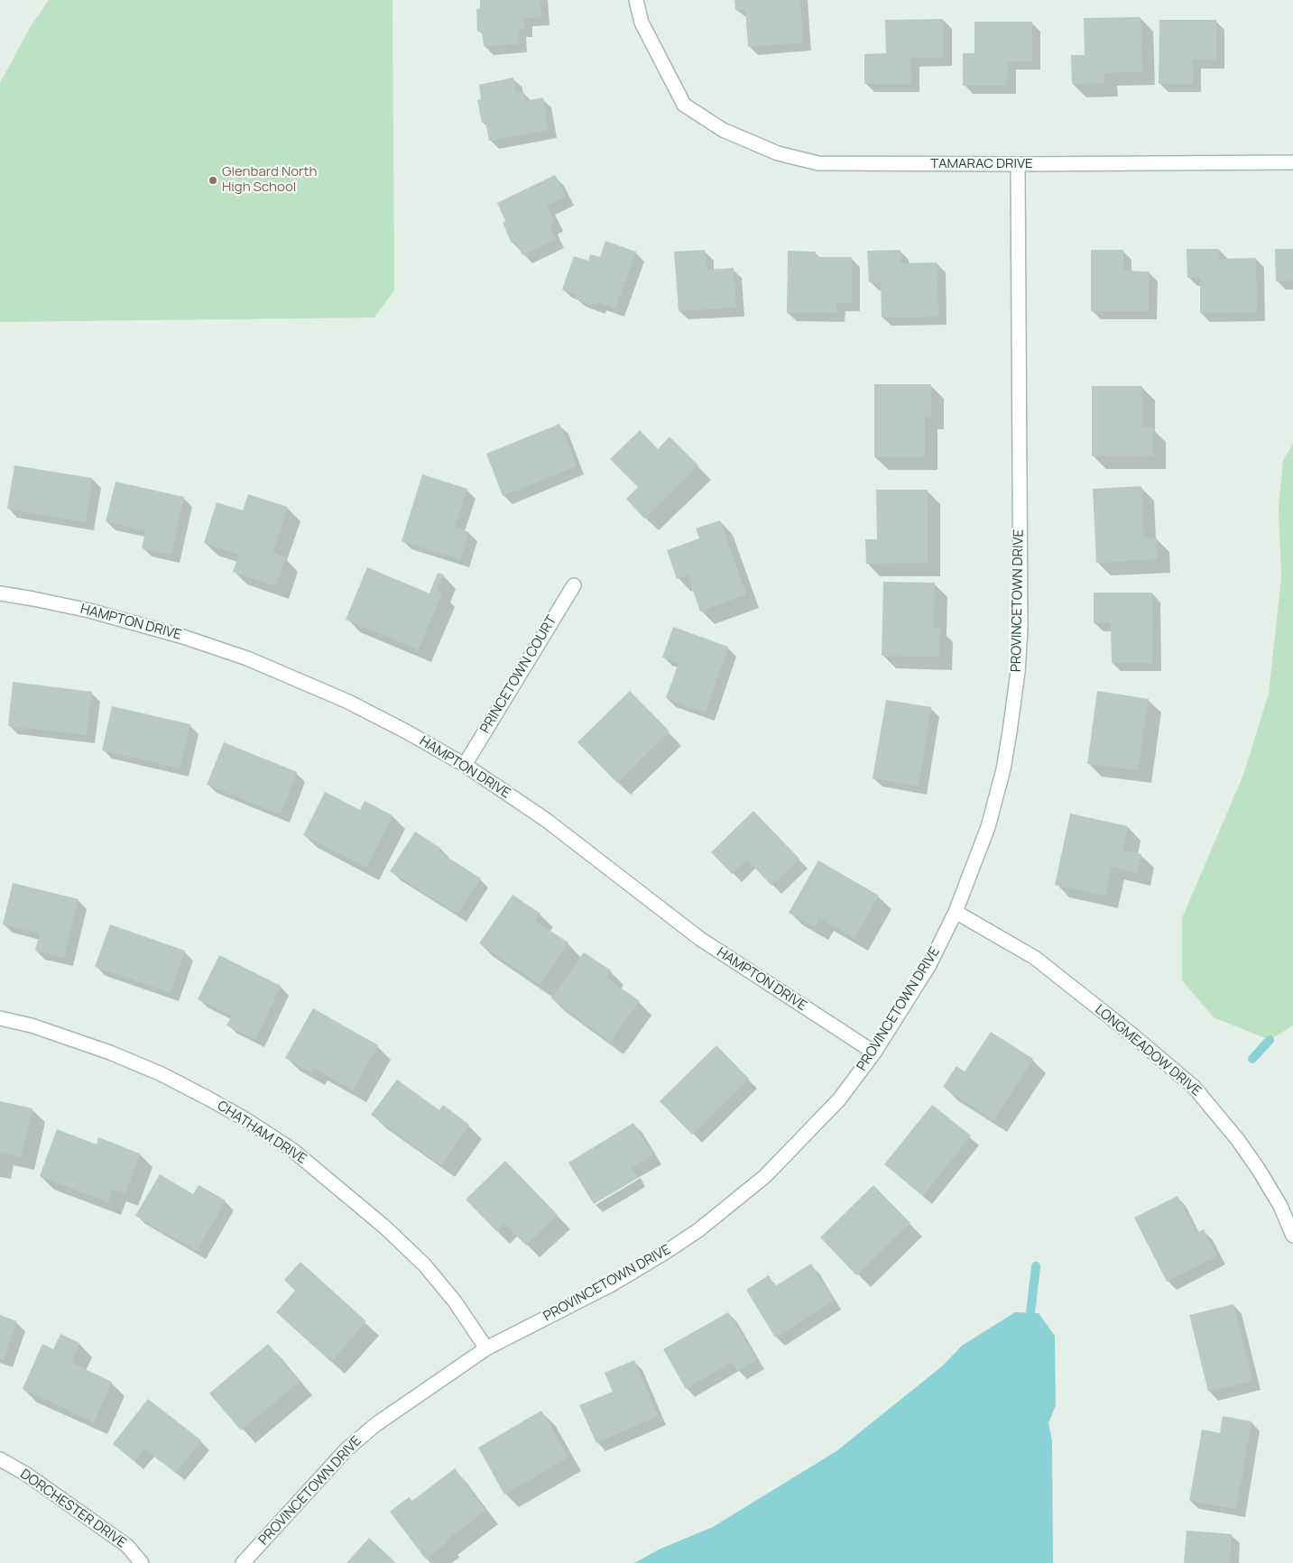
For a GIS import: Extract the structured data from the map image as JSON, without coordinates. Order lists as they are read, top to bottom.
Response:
{
  "streets": {
    "street": [
      "TAMARAC DRIVE",
      "PROVINCETOWN DRIVE",
      "HAMPTON DRIVE",
      "PRINCETOWN COURT",
      "LONGMEADOW DRIVE",
      "CHATHAM DRIVE",
      "DORCHESTER DRIVE"
    ]
  },
  "crossings": [
    ["TAMARAC DRIVE", "PROVINCETOWN DRIVE"],
    ["PROVINCETOWN DRIVE", "HAMPTON DRIVE"],
    ["PROVINCETOWN DRIVE", "LONGMEADOW DRIVE"],
    ["PROVINCETOWN DRIVE", "CHATHAM DRIVE"],
    ["HAMPTON DRIVE", "PRINCETOWN COURT"]
  ],
  "places": ["Glenbard North High School"]
}
